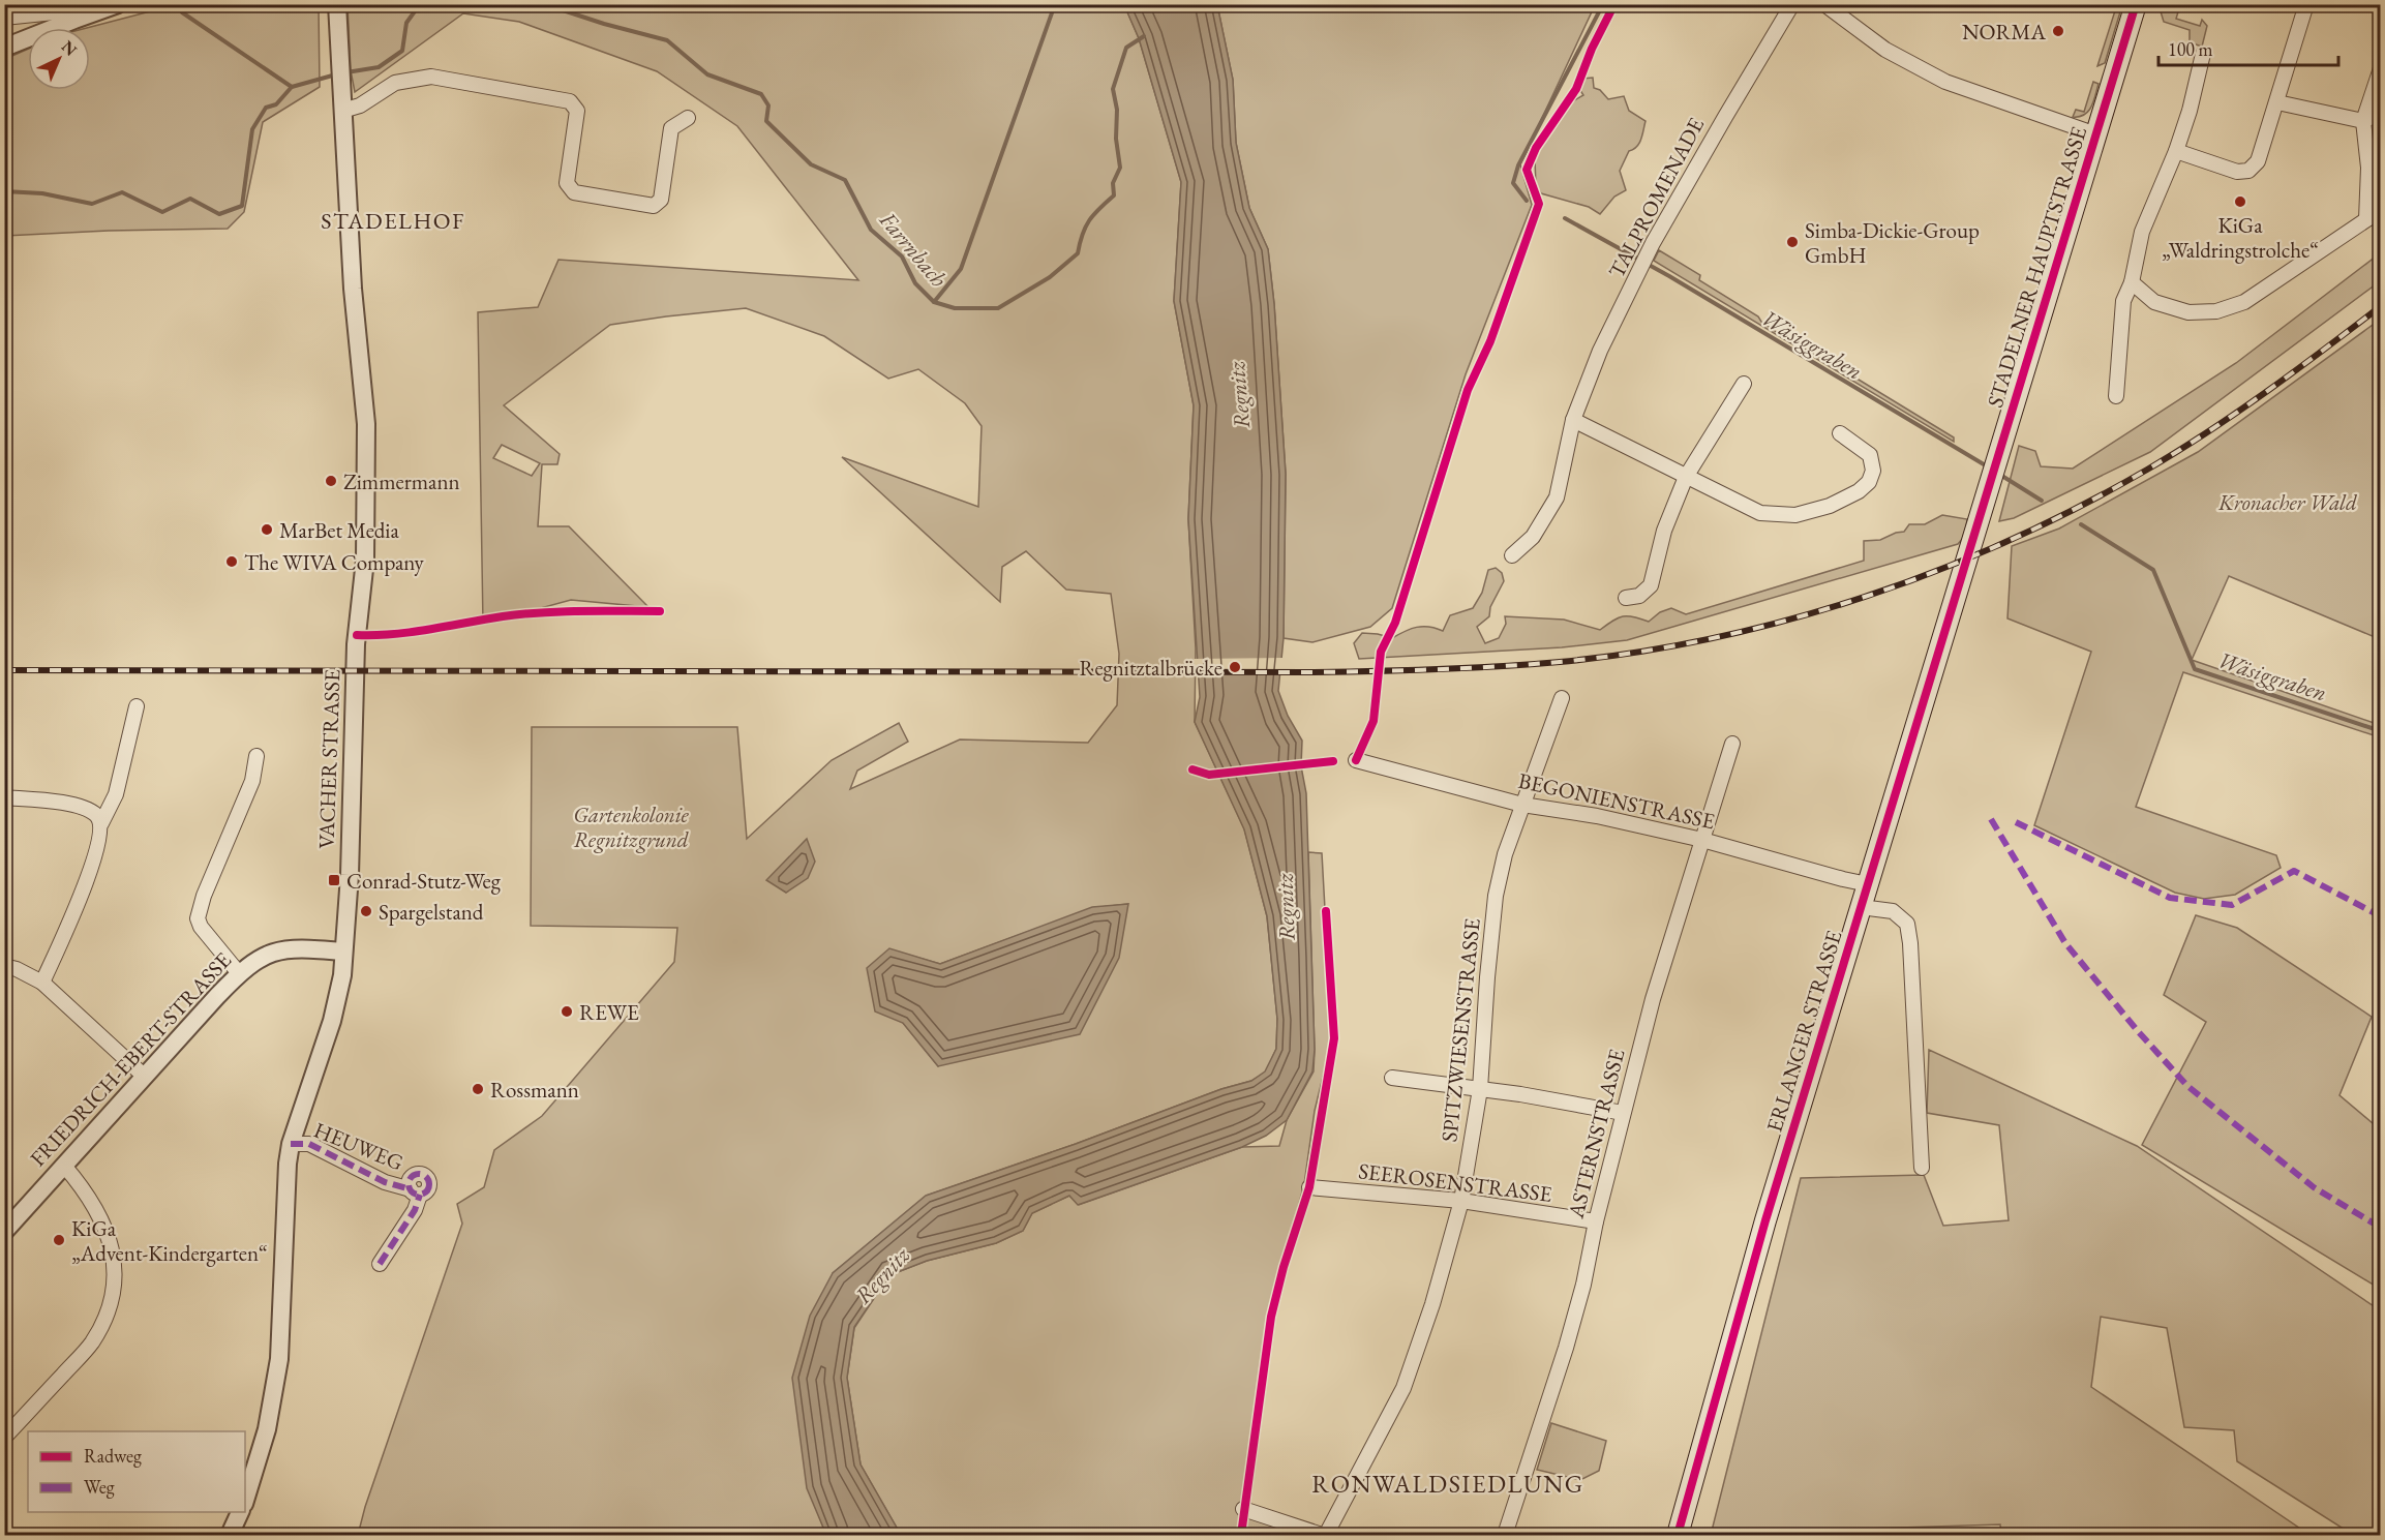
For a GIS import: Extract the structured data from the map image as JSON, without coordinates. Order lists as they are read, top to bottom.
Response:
{
  "streets": {
    "main road": ["STADELNER HAUPTSTRASSE", "ERLANGER STRASSE"],
    "street": [
      "TALPROMENADE",
      "VACHER STRASSE",
      "BEGONIENSTRASSE",
      "SPITZWIESENSTRASSE",
      "FRIEDRICH-EBERT-STRASSE",
      "ASTERNSTRASSE",
      "HEUWEG",
      "SEEROSENSTRASSE"
    ]
  },
  "crossings": [
    ["STADELNER HAUPTSTRASSE", "ERLANGER STRASSE"],
    ["VACHER STRASSE", "FRIEDRICH-EBERT-STRASSE"],
    ["VACHER STRASSE", "HEUWEG"],
    ["BEGONIENSTRASSE", "SPITZWIESENSTRASSE"],
    ["BEGONIENSTRASSE", "ERLANGER STRASSE"],
    ["BEGONIENSTRASSE", "ASTERNSTRASSE"],
    ["SPITZWIESENSTRASSE", "SEEROSENSTRASSE"],
    ["ASTERNSTRASSE", "SEEROSENSTRASSE"]
  ],
  "districts": ["STADELHOF", "RONWALDSIEDLUNG"],
  "water": ["Farrnbach", "Wäsiggraben", "Regnitz"],
  "parks": ["Kronacher Wald", "Gartenkolonie Regnitzgrund"],
  "places": {
    "other": [
      "NORMA",
      "KiGa „Waldringstrolche“",
      "Simba-Dickie-Group GmbH",
      "Zimmermann",
      "MarBet Media",
      "The WIVA Company",
      "Regnitztalbrücke",
      "Spargelstand",
      "REWE",
      "Rossmann",
      "KiGa „Advent-Kindergarten“"
    ],
    "transit": ["Conrad-Stutz-Weg"]
  },
  "legend": ["Radweg", "Weg"],
  "scale_bar": "100 m",
  "north": "top right"
}
